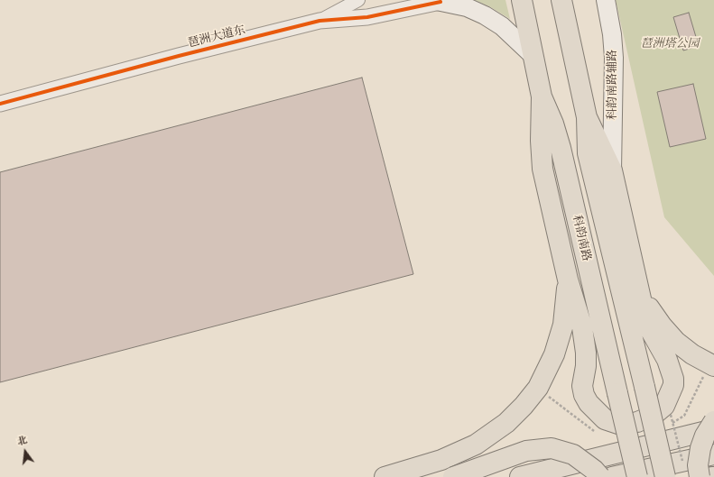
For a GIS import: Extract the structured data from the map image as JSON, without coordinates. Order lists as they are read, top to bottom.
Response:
{
  "streets": {
    "main road": ["科韵南路辅路", "科韵南路"],
    "street": ["琶洲大道东"]
  },
  "parks": ["琶洲塔公园"],
  "north": "top"
}
